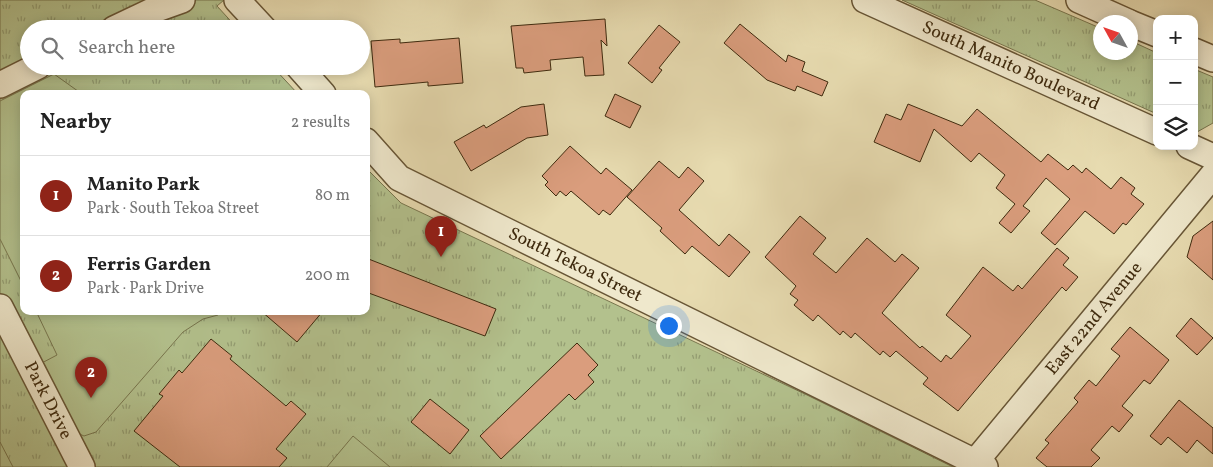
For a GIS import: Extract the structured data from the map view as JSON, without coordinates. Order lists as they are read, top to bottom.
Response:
{
  "streets": {
    "street": [
      "South Manito Boulevard",
      "South Tekoa Street",
      "East 22nd Avenue",
      "Park Drive"
    ]
  },
  "crossings": [
    ["South Tekoa Street", "East 22nd Avenue"]
  ],
  "north": "top left",
  "page": {
    "map_buttons": ["+", "−"],
    "search": "Search here",
    "heading": ["Nearby", "2 results"],
    "list": [
      {
        "mark": "1",
        "name": "Manito Park",
        "note": "Park · South Tekoa Street",
        "value": "80 m"
      },
      {
        "mark": "2",
        "name": "Ferris Garden",
        "note": "Park · Park Drive",
        "value": "200 m"
      }
    ],
    "pins": ["1", "2"]
  }
}
